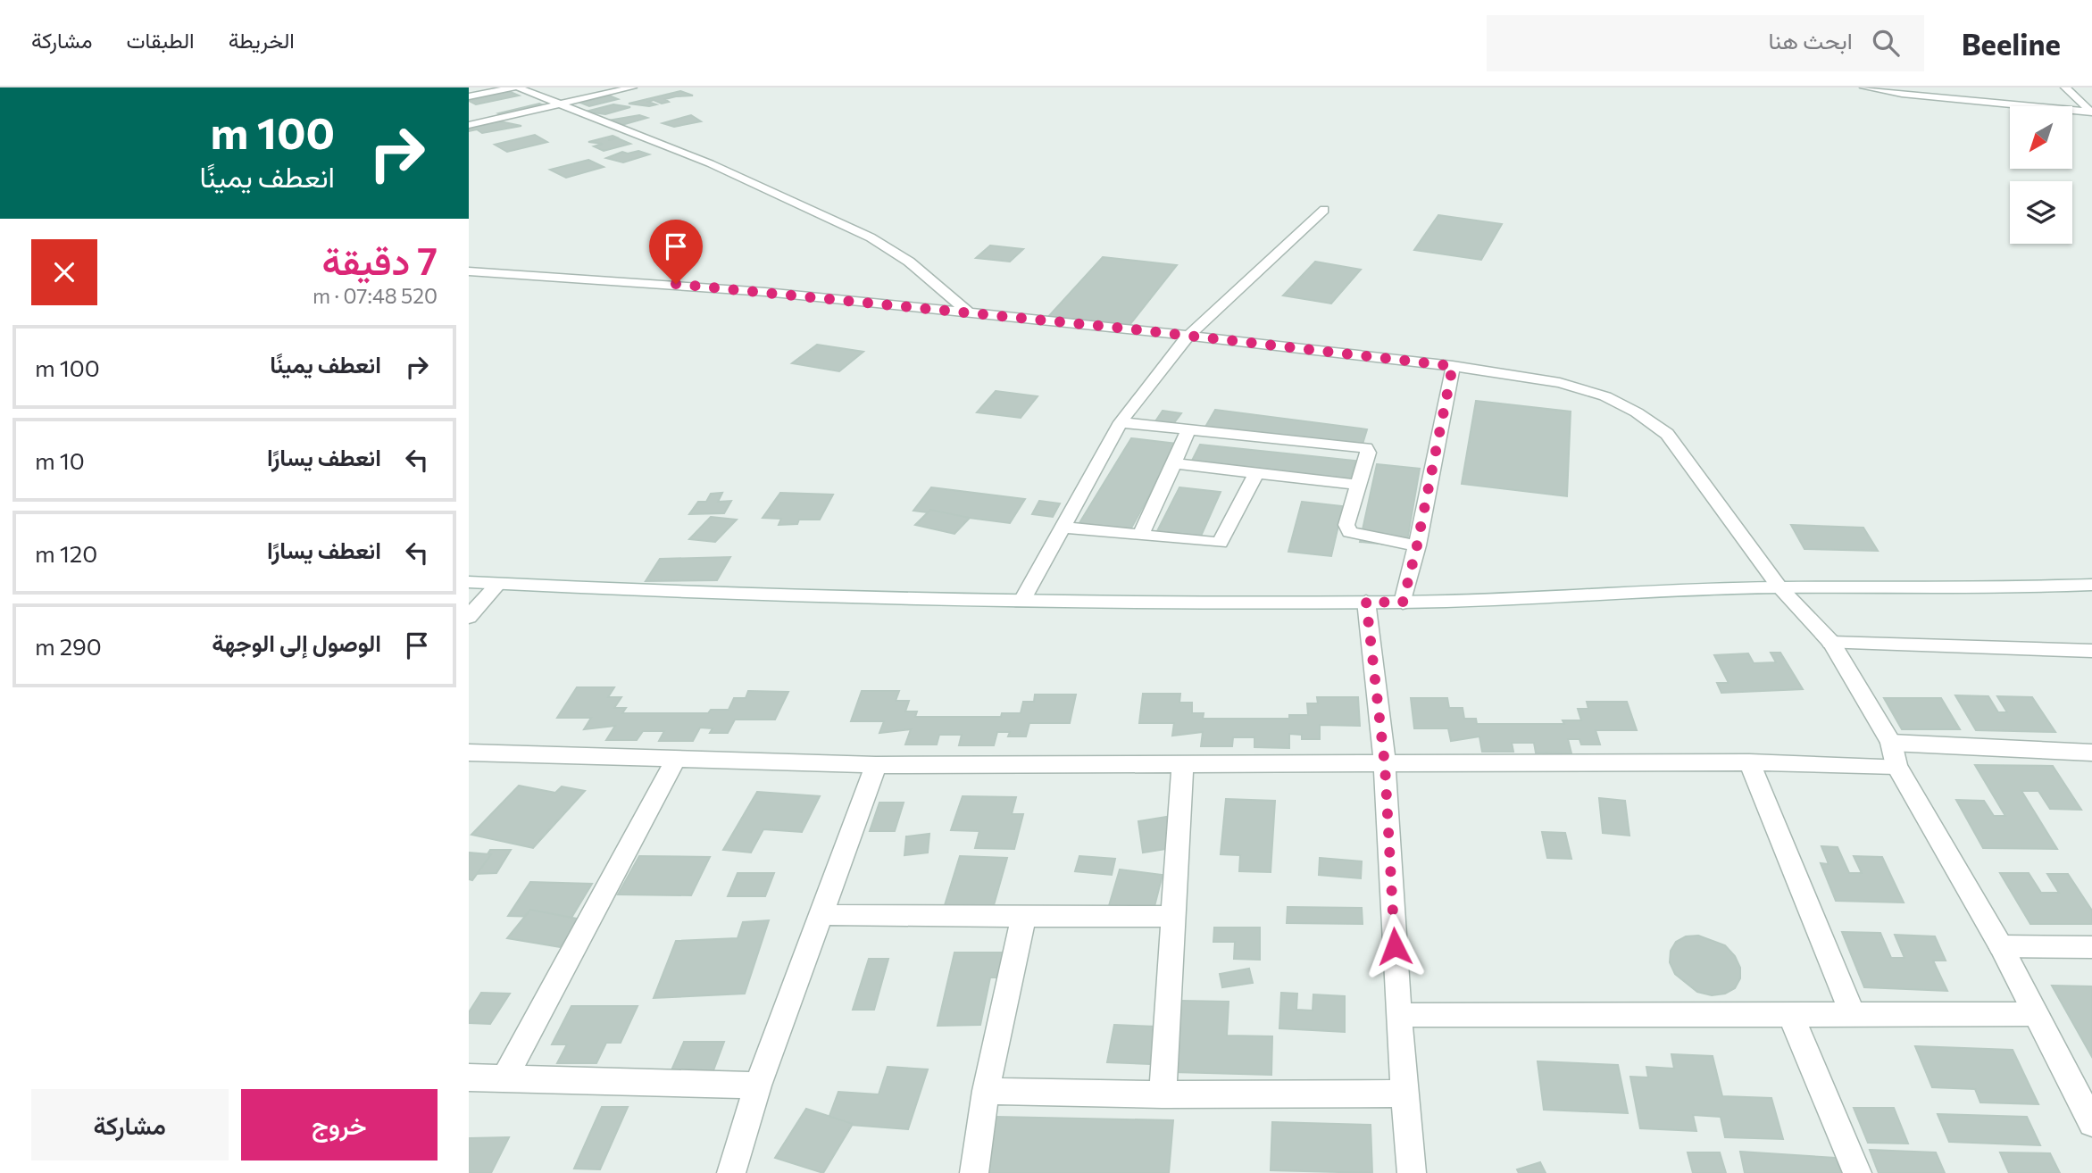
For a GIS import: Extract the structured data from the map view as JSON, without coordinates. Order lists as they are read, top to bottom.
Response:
{
  "north": "bottom left",
  "page": {
    "header": "Beeline",
    "search": "ابحث هنا",
    "nav": ["الخريطة", "الطبقات", "مشاركة"],
    "turn": ["100 m", "انعطف يمينًا"],
    "heading": ["7 دقيقة", "520 m · 07:48"],
    "list": [
      {
        "name": "انعطف يمينًا",
        "value": "100 m"
      },
      {
        "name": "انعطف يسارًا",
        "value": "10 m"
      },
      {
        "name": "انعطف يسارًا",
        "value": "120 m"
      },
      {
        "name": "الوصول إلى الوجهة",
        "value": "290 m"
      }
    ],
    "buttons": ["خروج", "مشاركة"]
  }
}
